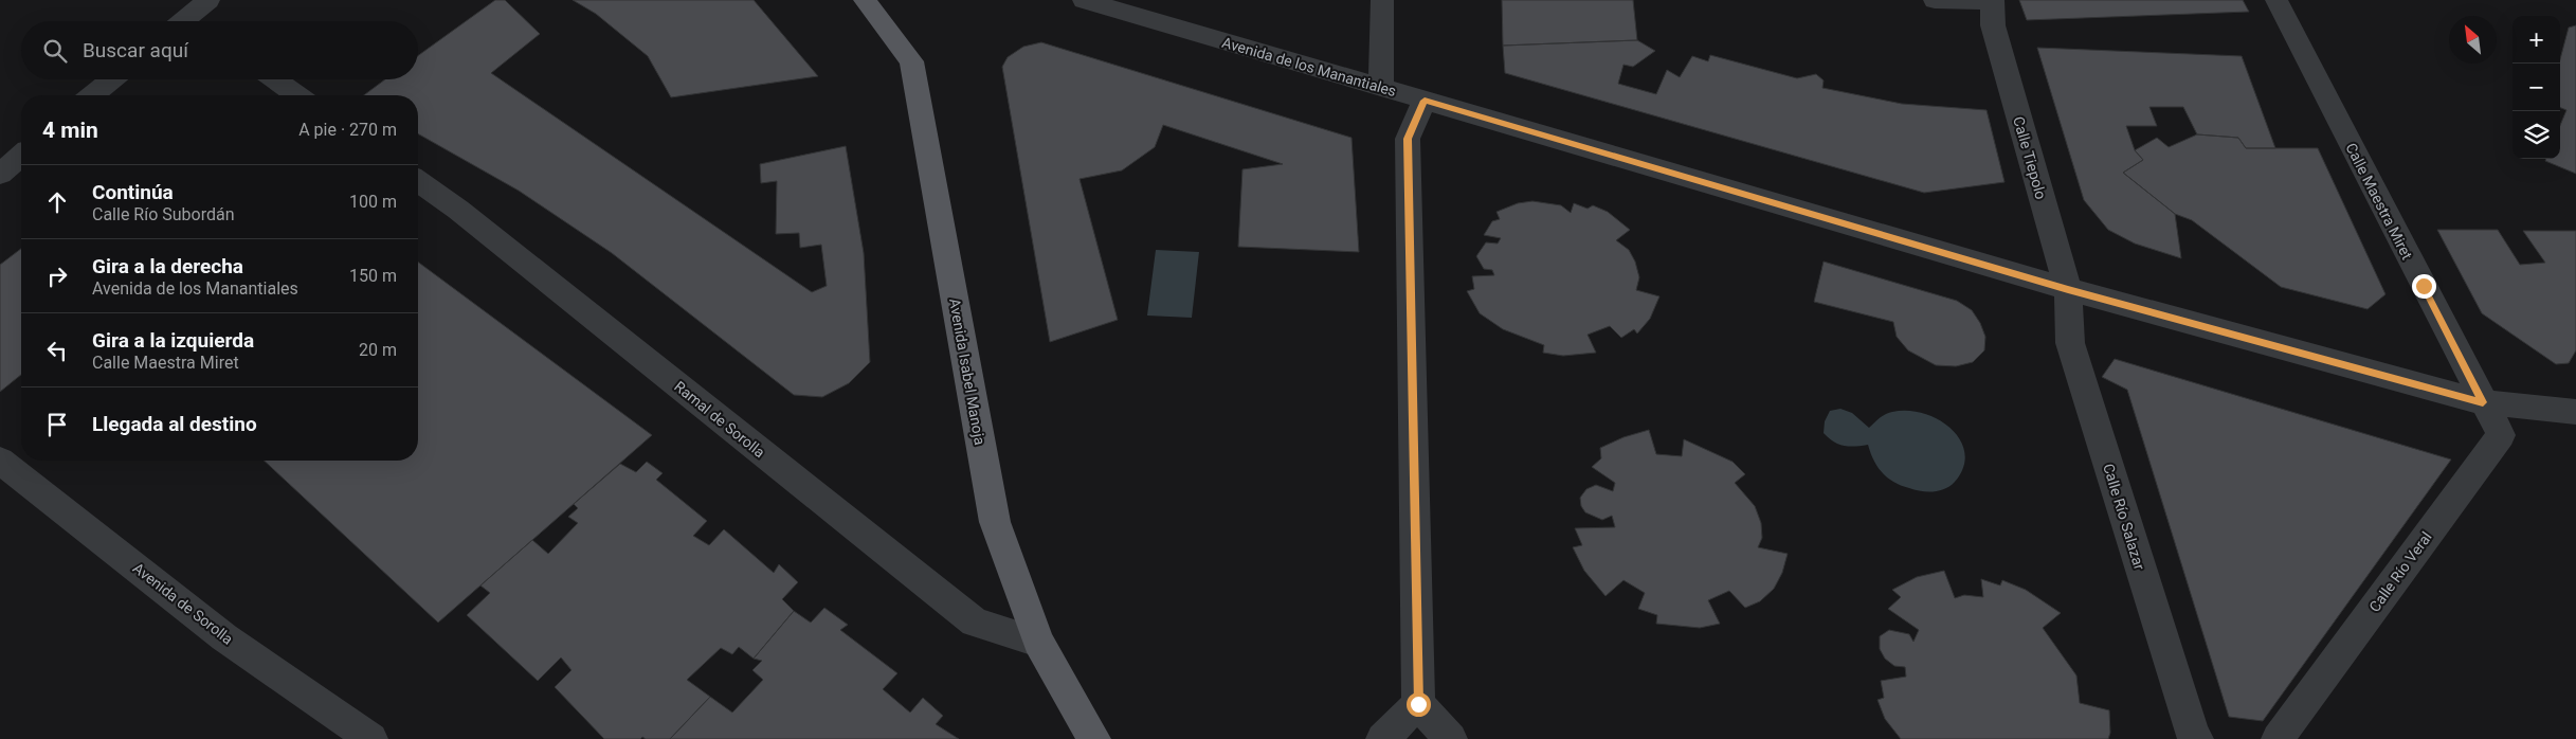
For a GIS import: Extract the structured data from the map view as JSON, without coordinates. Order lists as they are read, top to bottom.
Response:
{
  "streets": {
    "main road": ["Avenida Isabel Manoja"],
    "street": [
      "Avenida de los Manantiales",
      "Calle Tiepolo",
      "Calle Maestra Miret",
      "Ramal de Sorolla",
      "Calle Río Salazar",
      "Calle Río Veral",
      "Avenida de Sorolla"
    ]
  },
  "crossings": [
    ["Avenida de los Manantiales", "Calle Tiepolo"],
    ["Avenida de los Manantiales", "Calle Maestra Miret"],
    ["Avenida de los Manantiales", "Calle Río Salazar"],
    ["Avenida de los Manantiales", "Calle Río Veral"],
    ["Calle Tiepolo", "Calle Río Salazar"],
    ["Calle Maestra Miret", "Calle Río Veral"],
    ["Avenida Isabel Manoja", "Ramal de Sorolla"]
  ],
  "north": "top left",
  "page": {
    "map_buttons": ["+", "−"],
    "search": "Buscar aquí",
    "heading": ["4 min", "A pie · 270 m"],
    "list": [
      ["Continúa", "Calle Río Subordán", "100 m"],
      ["Gira a la derecha", "Avenida de los Manantiales", "150 m"],
      ["Gira a la izquierda", "Calle Maestra Miret", "20 m"],
      "Llegada al destino"
    ]
  }
}
